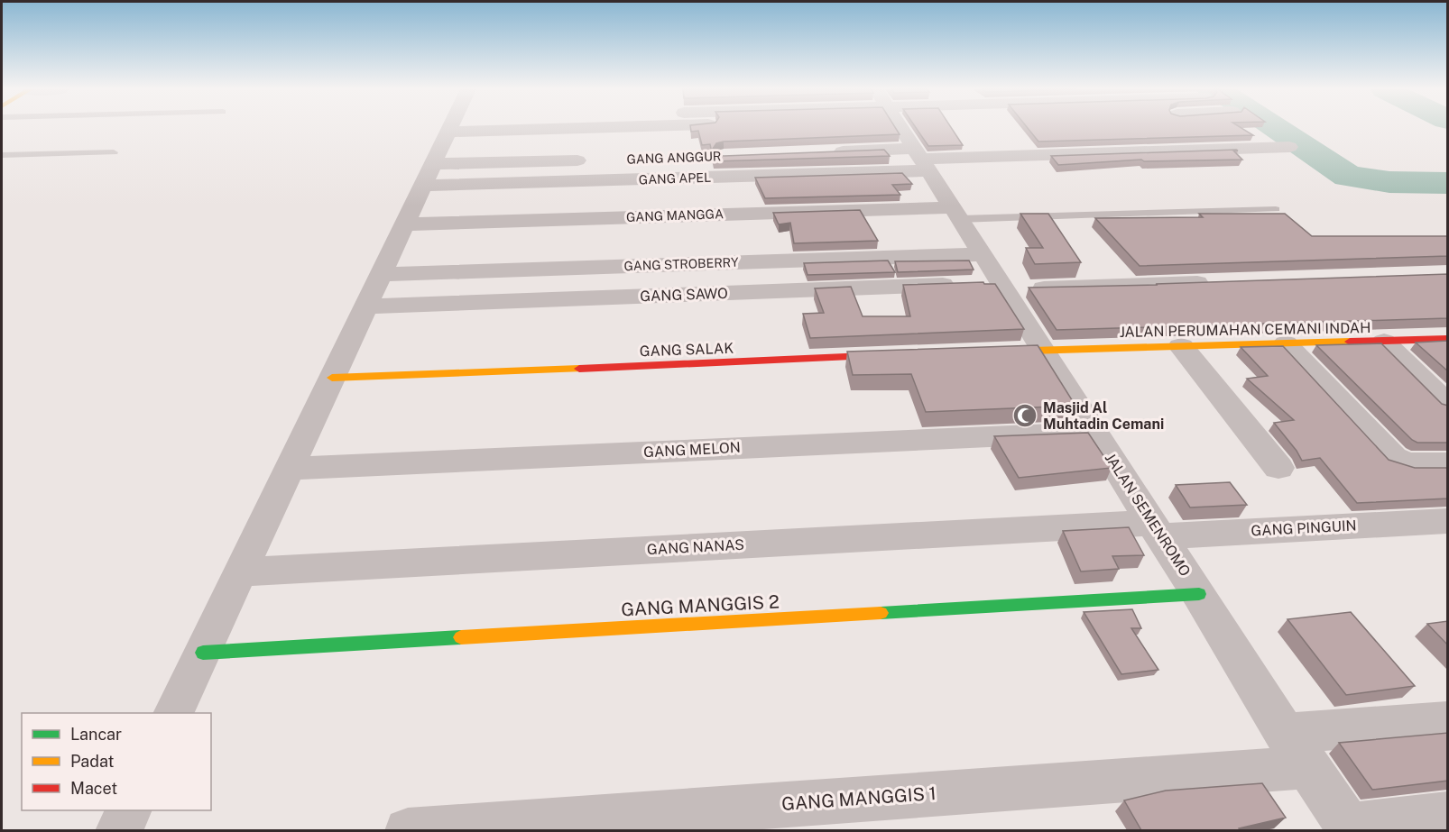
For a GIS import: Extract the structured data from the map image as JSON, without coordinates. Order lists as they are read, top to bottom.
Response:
{
  "streets": {
    "street": [
      "GANG APEL",
      "GANG MANGGA",
      "GANG STROBERRY",
      "GANG SAWO",
      "JALAN PERUMAHAN CEMANI INDAH",
      "GANG SALAK",
      "GANG MELON",
      "JALAN SEMENROMO",
      "GANG PINGUIN",
      "GANG NANAS",
      "GANG MANGGIS 2",
      "GANG MANGGIS 1"
    ]
  },
  "crossings": [
    ["GANG APEL", "JALAN SEMENROMO"],
    ["GANG MANGGA", "JALAN SEMENROMO"],
    ["GANG STROBERRY", "GANG SAWO"],
    ["GANG STROBERRY", "JALAN SEMENROMO"],
    ["GANG SAWO", "JALAN SEMENROMO"],
    ["JALAN PERUMAHAN CEMANI INDAH", "JALAN SEMENROMO"],
    ["GANG MELON", "JALAN SEMENROMO"],
    ["JALAN SEMENROMO", "GANG PINGUIN"],
    ["JALAN SEMENROMO", "GANG NANAS"],
    ["JALAN SEMENROMO", "GANG MANGGIS 2"],
    ["JALAN SEMENROMO", "GANG MANGGIS 1"],
    ["GANG PINGUIN", "GANG NANAS"]
  ],
  "places": {
    "mosque": ["Masjid Al Muhtadin Cemani"]
  },
  "legend": ["Lancar", "Padat", "Macet"]
}
